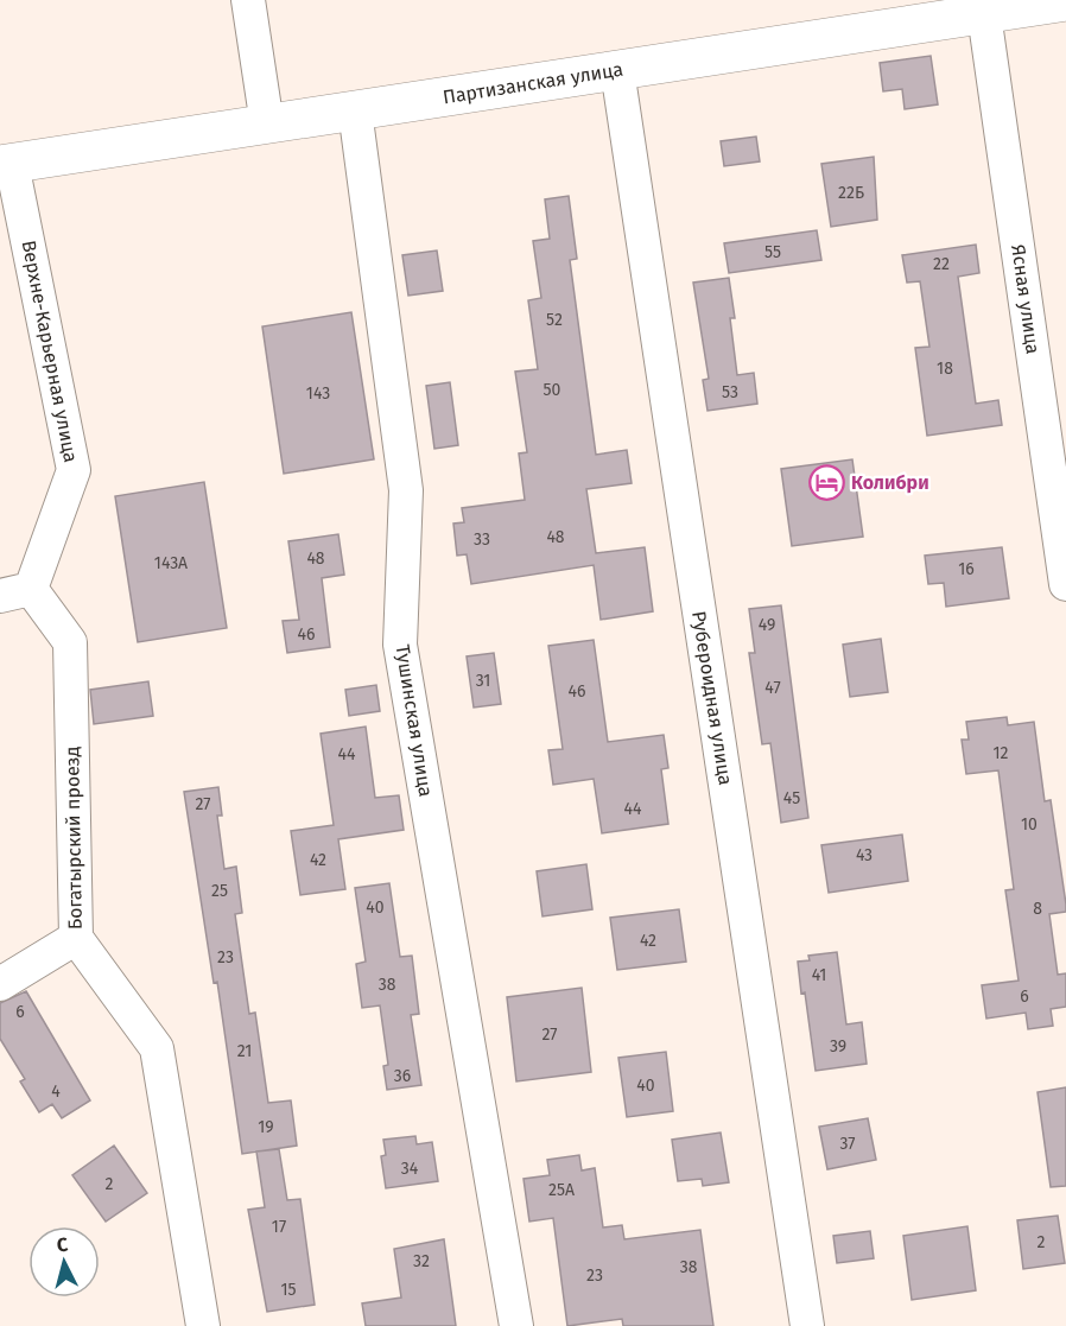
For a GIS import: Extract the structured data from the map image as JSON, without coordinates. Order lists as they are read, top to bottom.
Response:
{
  "streets": {
    "street": [
      "Партизанская улица",
      "Ясная улица",
      "Верхне-Карьерная улица",
      "Рубероидная улица",
      "Тушинская улица",
      "Богатырский проезд"
    ]
  },
  "crossings": [
    ["Партизанская улица", "Ясная улица"],
    ["Партизанская улица", "Верхне-Карьерная улица"],
    ["Партизанская улица", "Рубероидная улица"],
    ["Партизанская улица", "Тушинская улица"],
    ["Верхне-Карьерная улица", "Богатырский проезд"]
  ],
  "places": {
    "hotel": ["Колибри"]
  },
  "house_numbers": [
    "22Б",
    "55",
    "22",
    "52",
    "18",
    "50",
    "53",
    "143",
    "48",
    "33",
    "48",
    "143А",
    "16",
    "49",
    "46",
    "31",
    "47",
    "46",
    "12",
    "44",
    "45",
    "27",
    "44",
    "10",
    "43",
    "42",
    "25",
    "40",
    "8",
    "42",
    "23",
    "41",
    "38",
    "6",
    "6",
    "27",
    "39",
    "21",
    "36",
    "40",
    "4",
    "19",
    "37",
    "34",
    "2",
    "25А",
    "17",
    "2",
    "32",
    "38",
    "23",
    "15"
  ],
  "north": "top"
}
